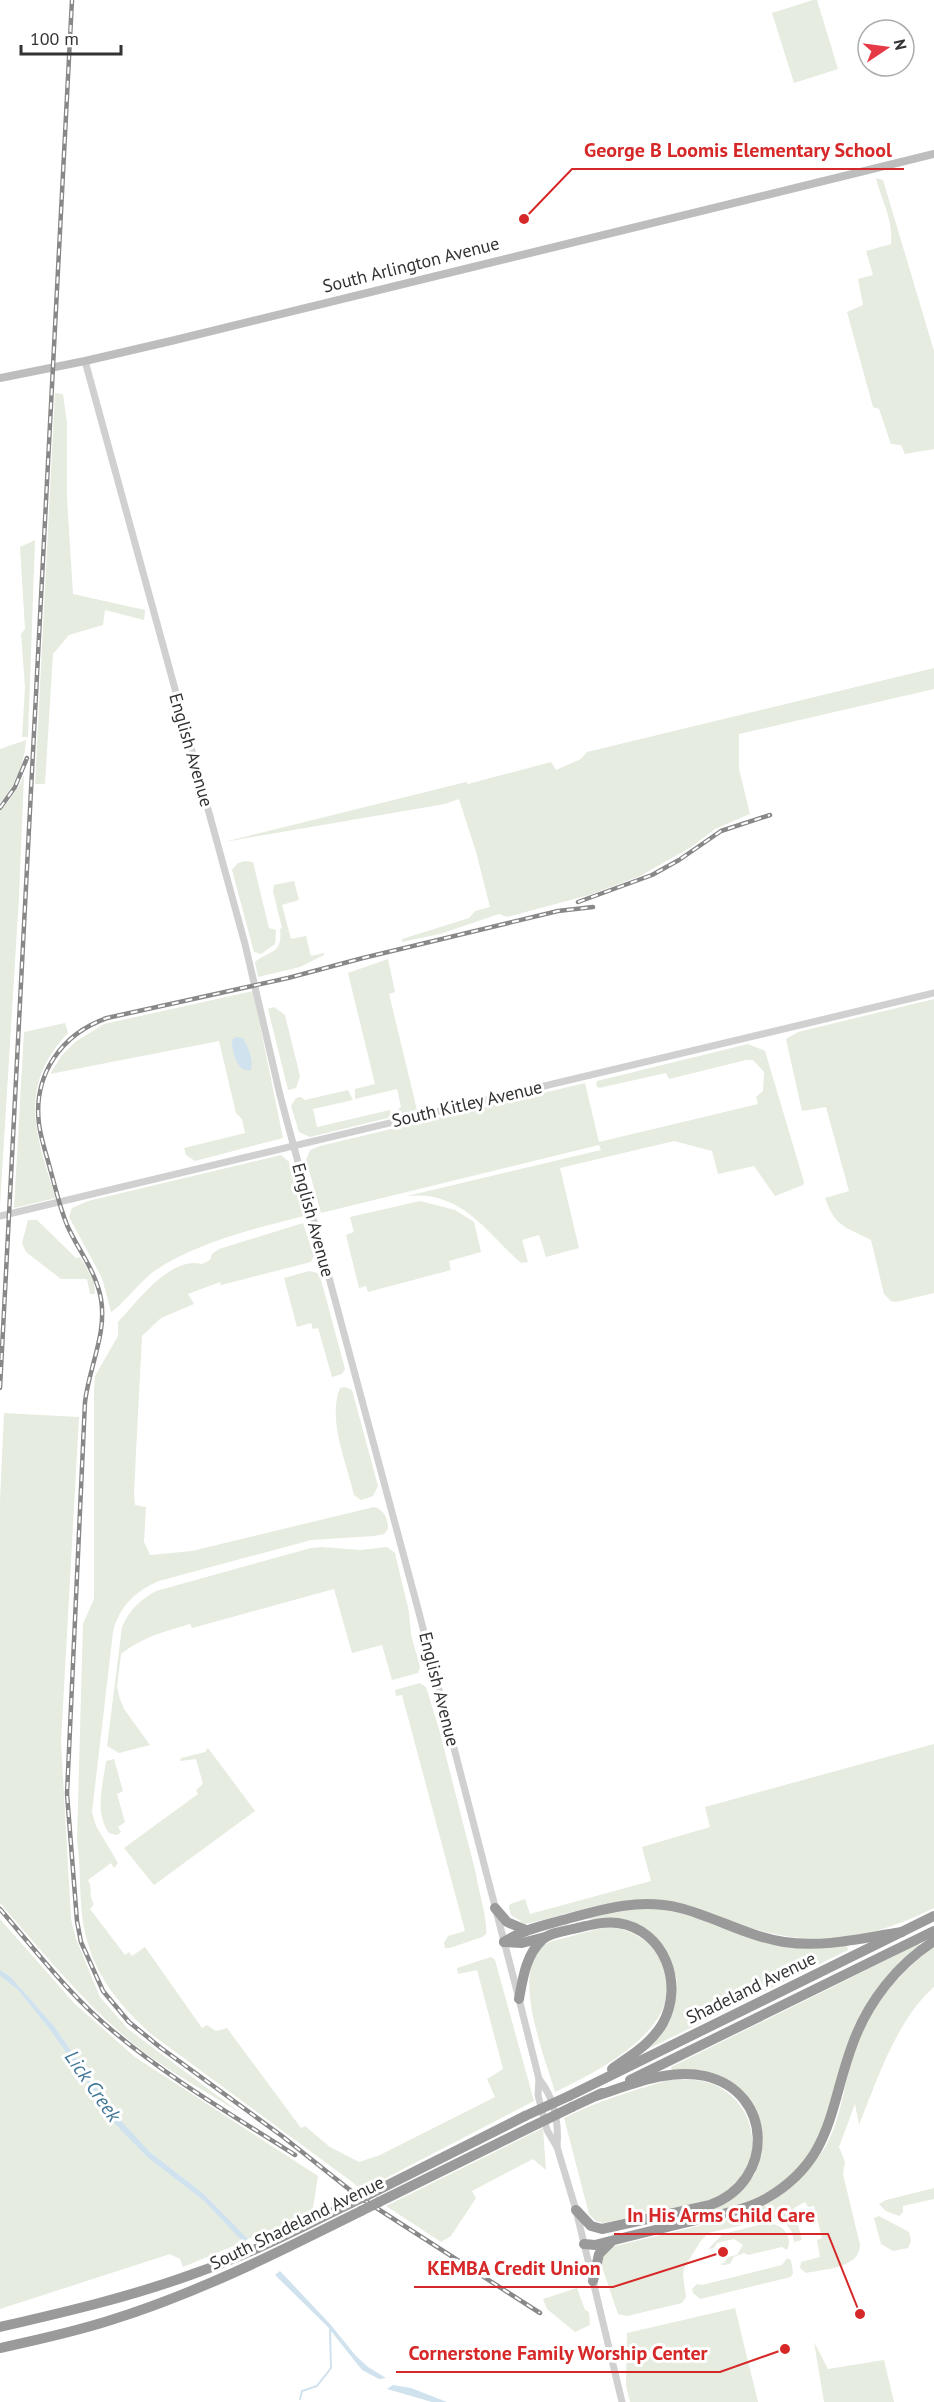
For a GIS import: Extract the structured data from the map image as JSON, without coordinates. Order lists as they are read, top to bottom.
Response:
{
  "streets": {
    "highway": ["Shadeland Avenue", "South Shadeland Avenue"],
    "main road": ["South Arlington Avenue"],
    "street": ["English Avenue", "South Kitley Avenue"]
  },
  "crossings": [
    ["South Arlington Avenue", "English Avenue"],
    ["English Avenue", "South Kitley Avenue"],
    ["Shadeland Avenue", "South Shadeland Avenue"]
  ],
  "water": ["Lick Creek"],
  "places": [
    "George B Loomis Elementary School",
    "KEMBA Credit Union",
    "In His Arms Child Care",
    "Cornerstone Family Worship Center"
  ],
  "scale_bar": "100 m",
  "north": "right"
}
